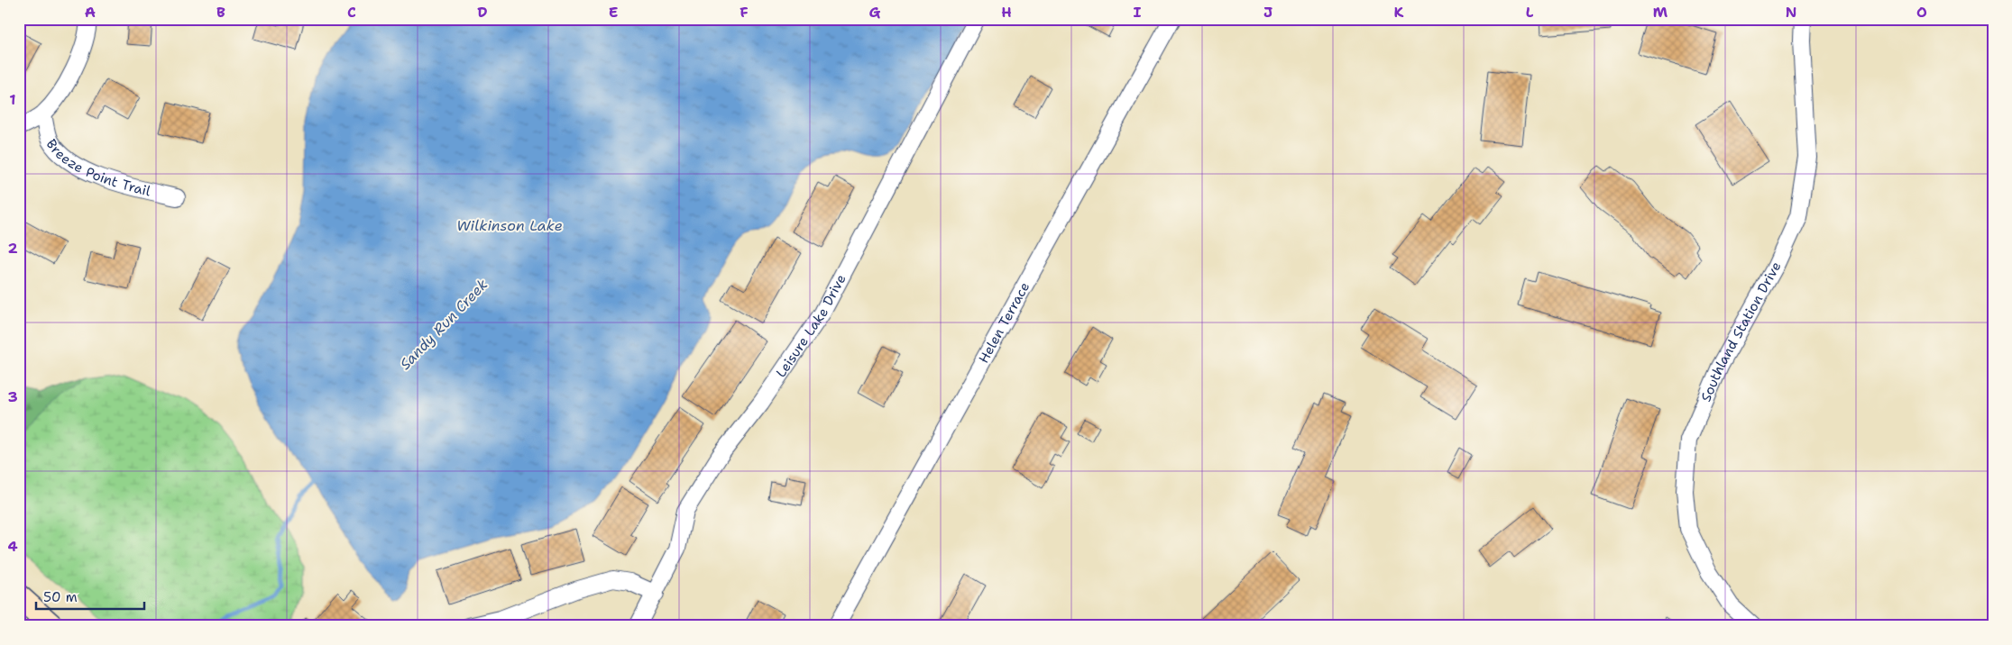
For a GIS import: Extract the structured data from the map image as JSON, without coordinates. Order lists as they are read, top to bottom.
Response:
{
  "streets": {
    "street": [
      "Breeze Point Trail",
      "Helen Terrace",
      "Leisure Lake Drive",
      "Southland Station Drive"
    ]
  },
  "water": ["Wilkinson Lake", "Sandy Run Creek"],
  "scale_bar": "50 m",
  "grid": {
    "columns": [
      "A",
      "B",
      "C",
      "D",
      "E",
      "F",
      "G",
      "H",
      "I",
      "J",
      "K",
      "L",
      "M",
      "N",
      "O"
    ],
    "rows": [
      "1",
      "2",
      "3",
      "4"
    ]
  }
}
